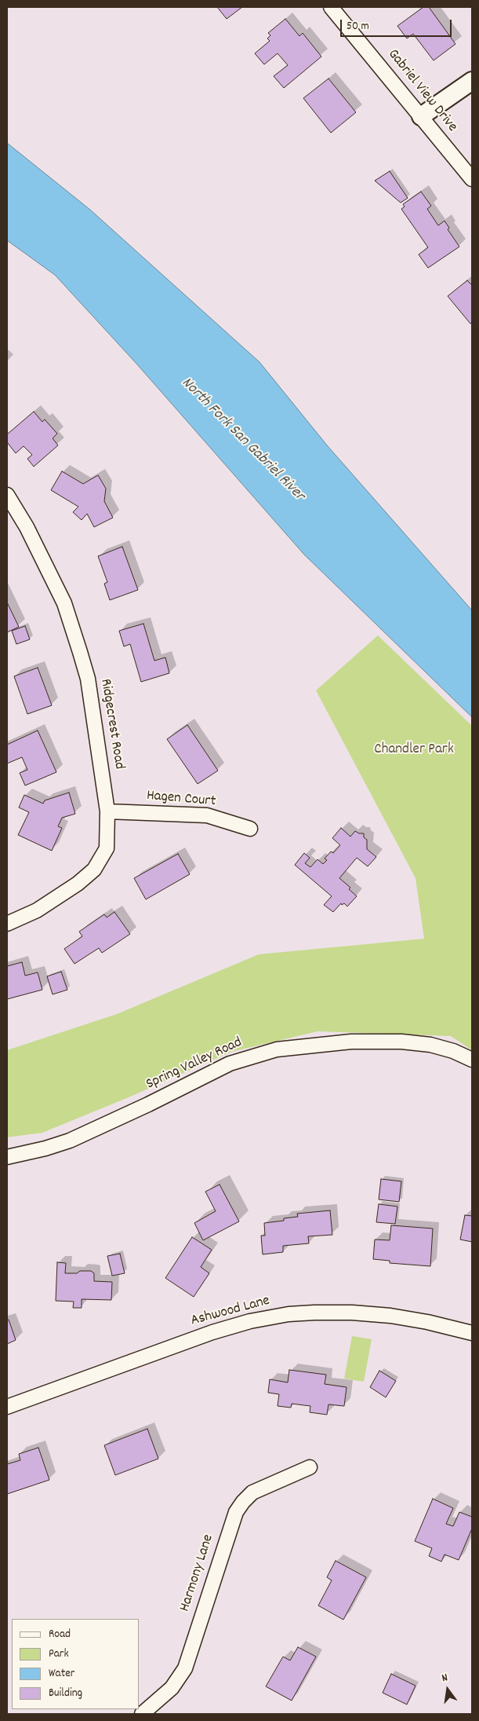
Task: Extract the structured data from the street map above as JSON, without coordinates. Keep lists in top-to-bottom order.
{
  "streets": {
    "street": [
      "Gabriel View Drive",
      "Ridgecrest Road",
      "Hagen Court",
      "Spring Valley Road",
      "Ashwood Lane",
      "Harmony Lane"
    ]
  },
  "crossings": [
    ["Ridgecrest Road", "Hagen Court"]
  ],
  "water": ["North Fork San Gabriel River"],
  "parks": ["Chandler Park"],
  "legend": [
    "Road",
    "Park",
    "Water",
    "Building"
  ],
  "scale_bar": "50 m",
  "north": "top"
}
